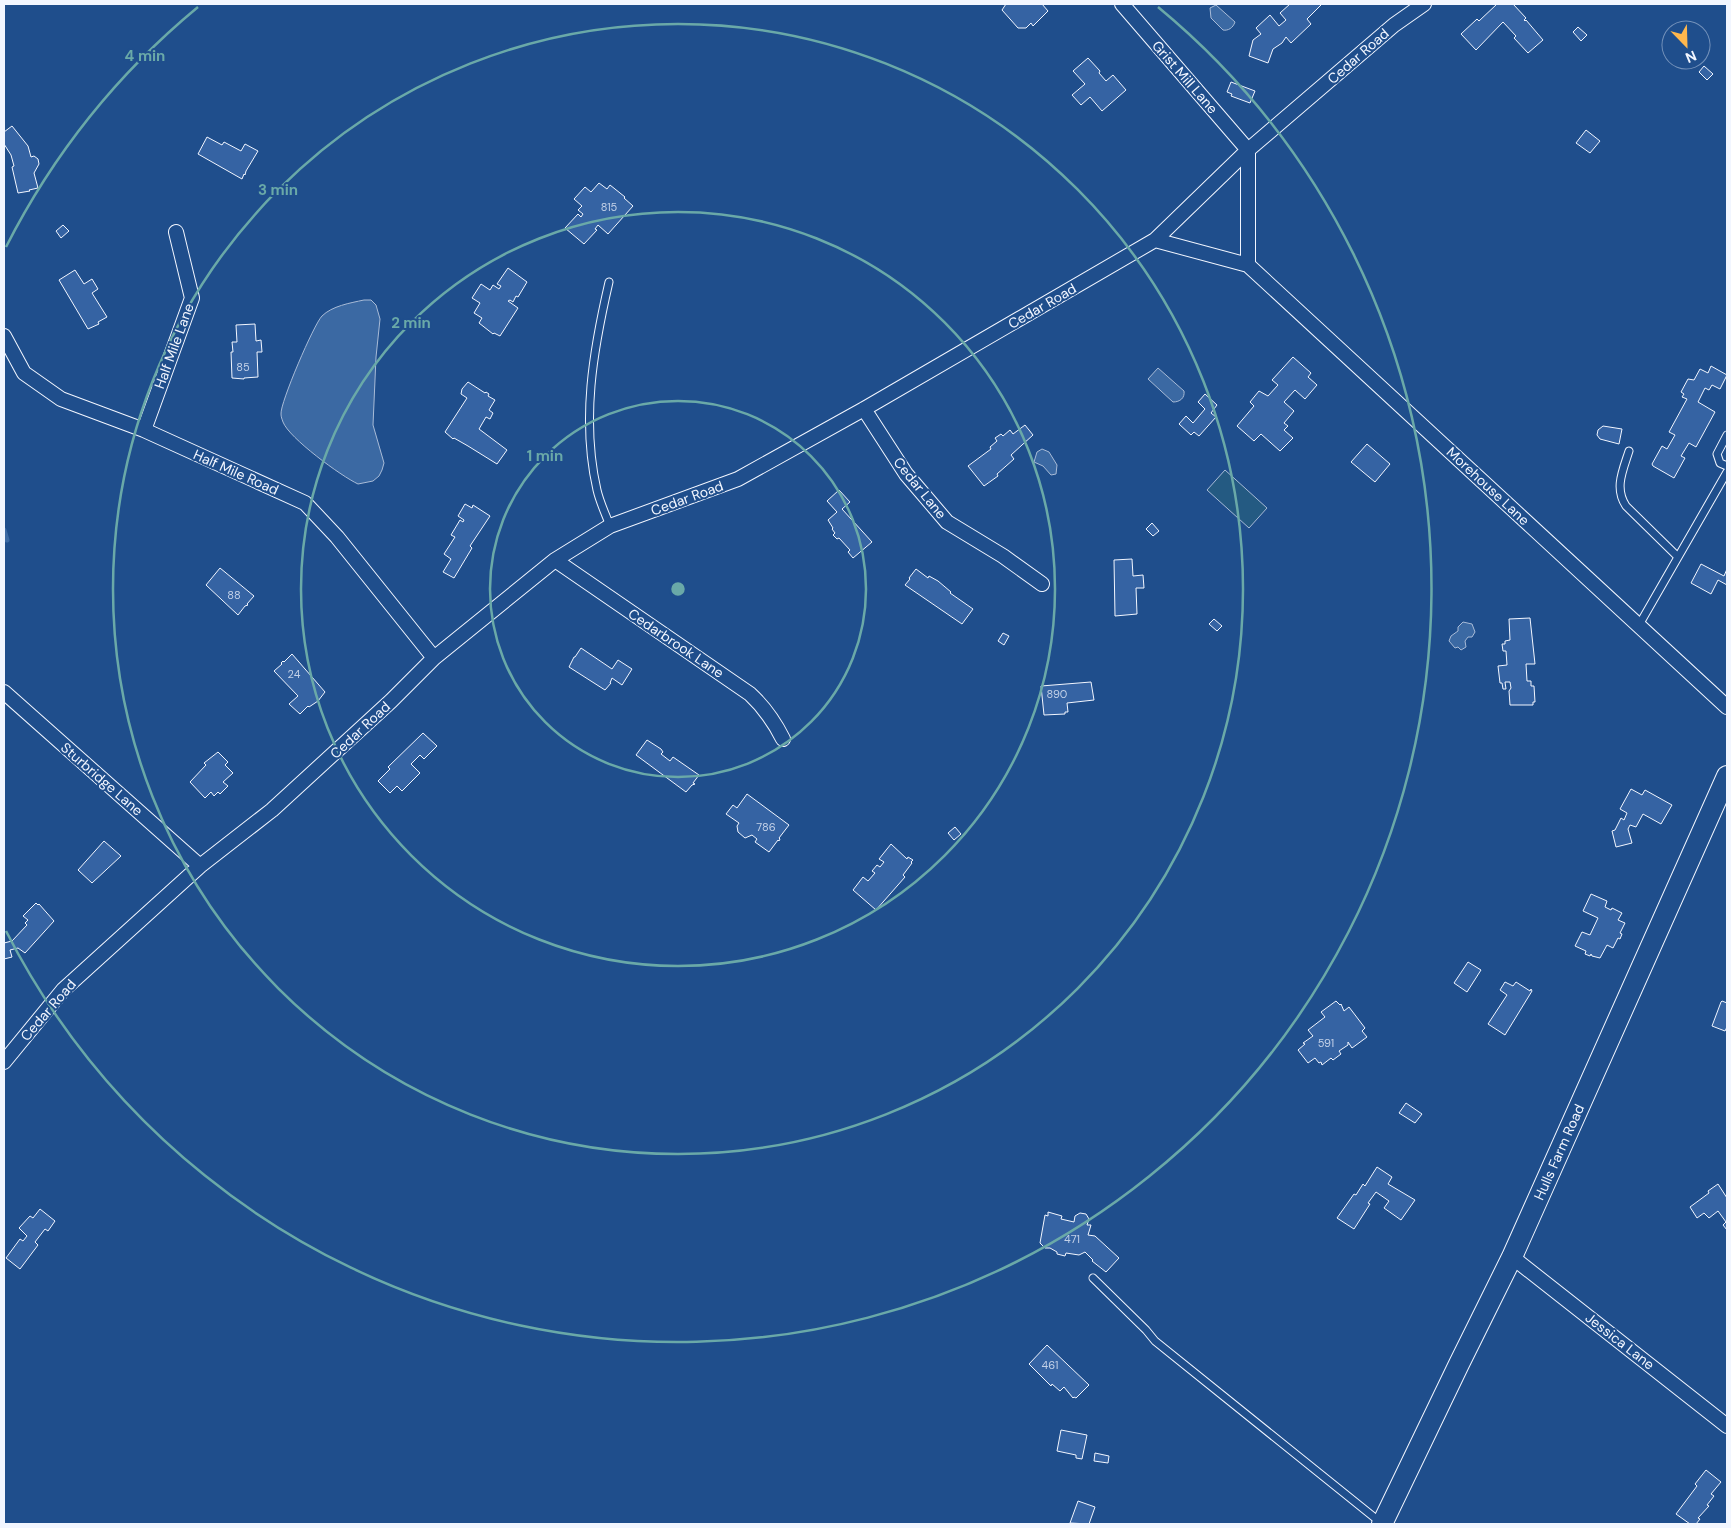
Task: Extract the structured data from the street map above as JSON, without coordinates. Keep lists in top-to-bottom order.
{
  "streets": {
    "main road": ["Hulls Farm Road"],
    "street": [
      "Cedar Road",
      "Grist Mill Lane",
      "Half Mile Lane",
      "Half Mile Road",
      "Morehouse Lane",
      "Cedar Lane",
      "Cedarbrook Lane",
      "Sturbridge Lane",
      "Jessica Lane"
    ]
  },
  "crossings": [
    ["Cedar Road", "Grist Mill Lane"],
    ["Cedar Road", "Half Mile Road"],
    ["Cedar Road", "Morehouse Lane"],
    ["Cedar Road", "Cedar Lane"],
    ["Cedar Road", "Cedarbrook Lane"],
    ["Cedar Road", "Sturbridge Lane"],
    ["Half Mile Lane", "Half Mile Road"],
    ["Hulls Farm Road", "Jessica Lane"]
  ],
  "house_numbers": [
    "815",
    "85",
    "88",
    "24",
    "890",
    "786",
    "591",
    "471",
    "461"
  ],
  "north": "bottom right",
  "rings": [
    "4 min",
    "3 min",
    "2 min",
    "1 min"
  ]
}
